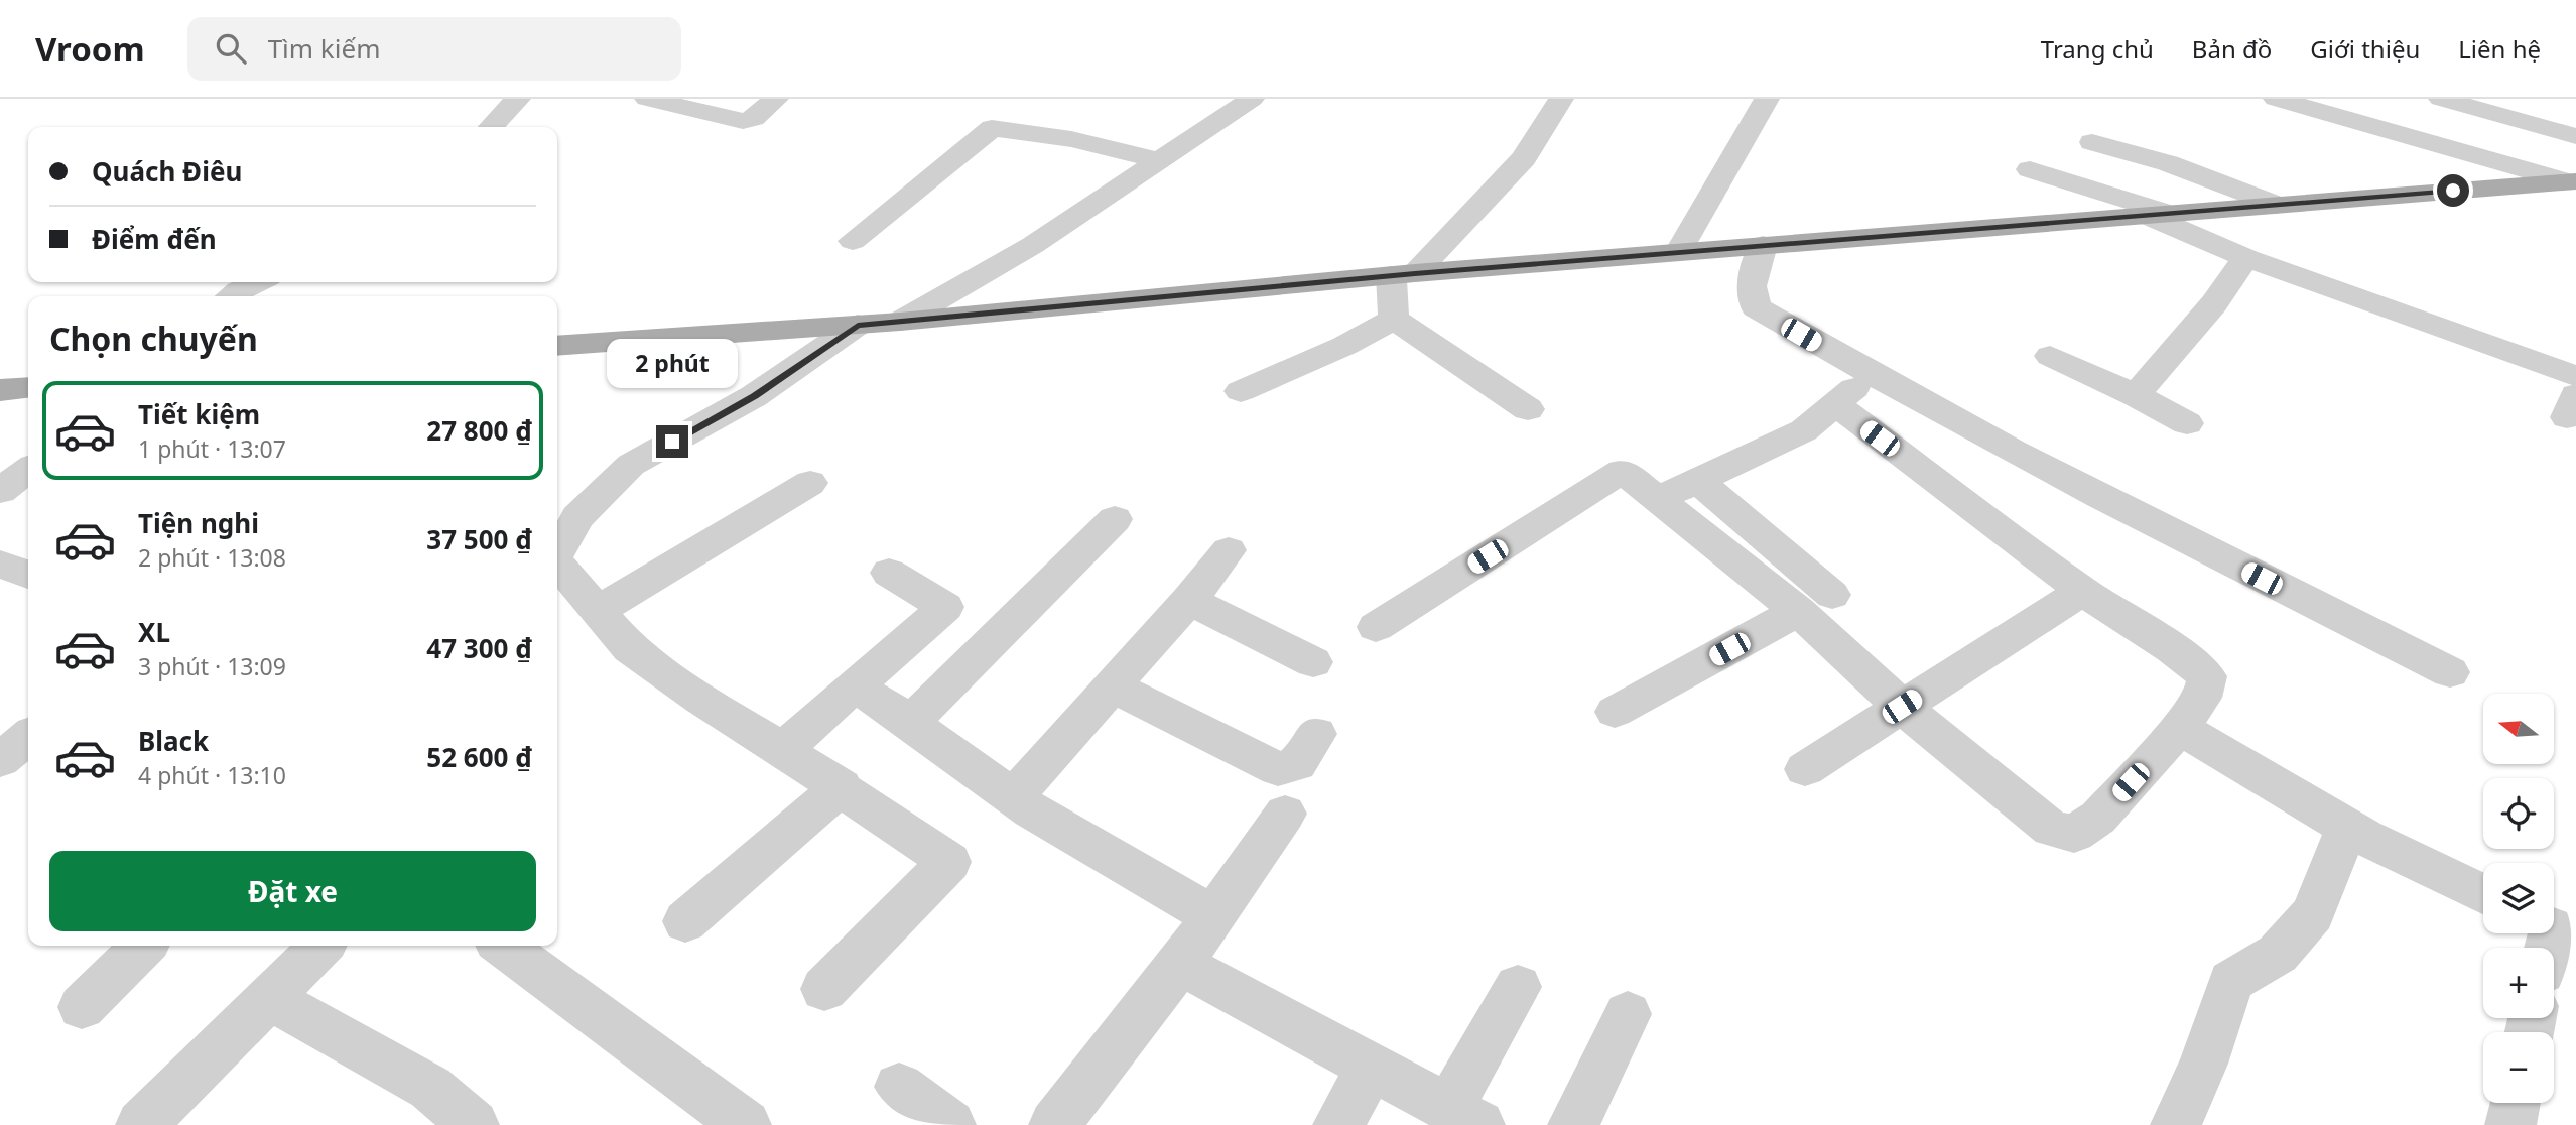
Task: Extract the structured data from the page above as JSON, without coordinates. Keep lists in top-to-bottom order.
{
  "north": "left",
  "page": {
    "header": "Vroom",
    "search": "Tìm kiếm",
    "nav": [
      "Trang chủ",
      "Bản đồ",
      "Giới thiệu",
      "Liên hệ"
    ],
    "banner": ["Quách Điêu", "Điểm đến"],
    "heading": "Chọn chuyến",
    "bubble": "2 phút",
    "list": [
      {
        "name": "Tiết kiệm",
        "note": "1 phút · 13:07",
        "value": "27 800 ₫"
      },
      {
        "name": "Tiện nghi",
        "note": "2 phút · 13:08",
        "value": "37 500 ₫"
      },
      {
        "name": "XL",
        "note": "3 phút · 13:09",
        "value": "47 300 ₫"
      },
      {
        "name": "Black",
        "note": "4 phút · 13:10",
        "value": "52 600 ₫"
      }
    ],
    "map_buttons": ["+", "−"],
    "buttons": "Đặt xe"
  }
}
